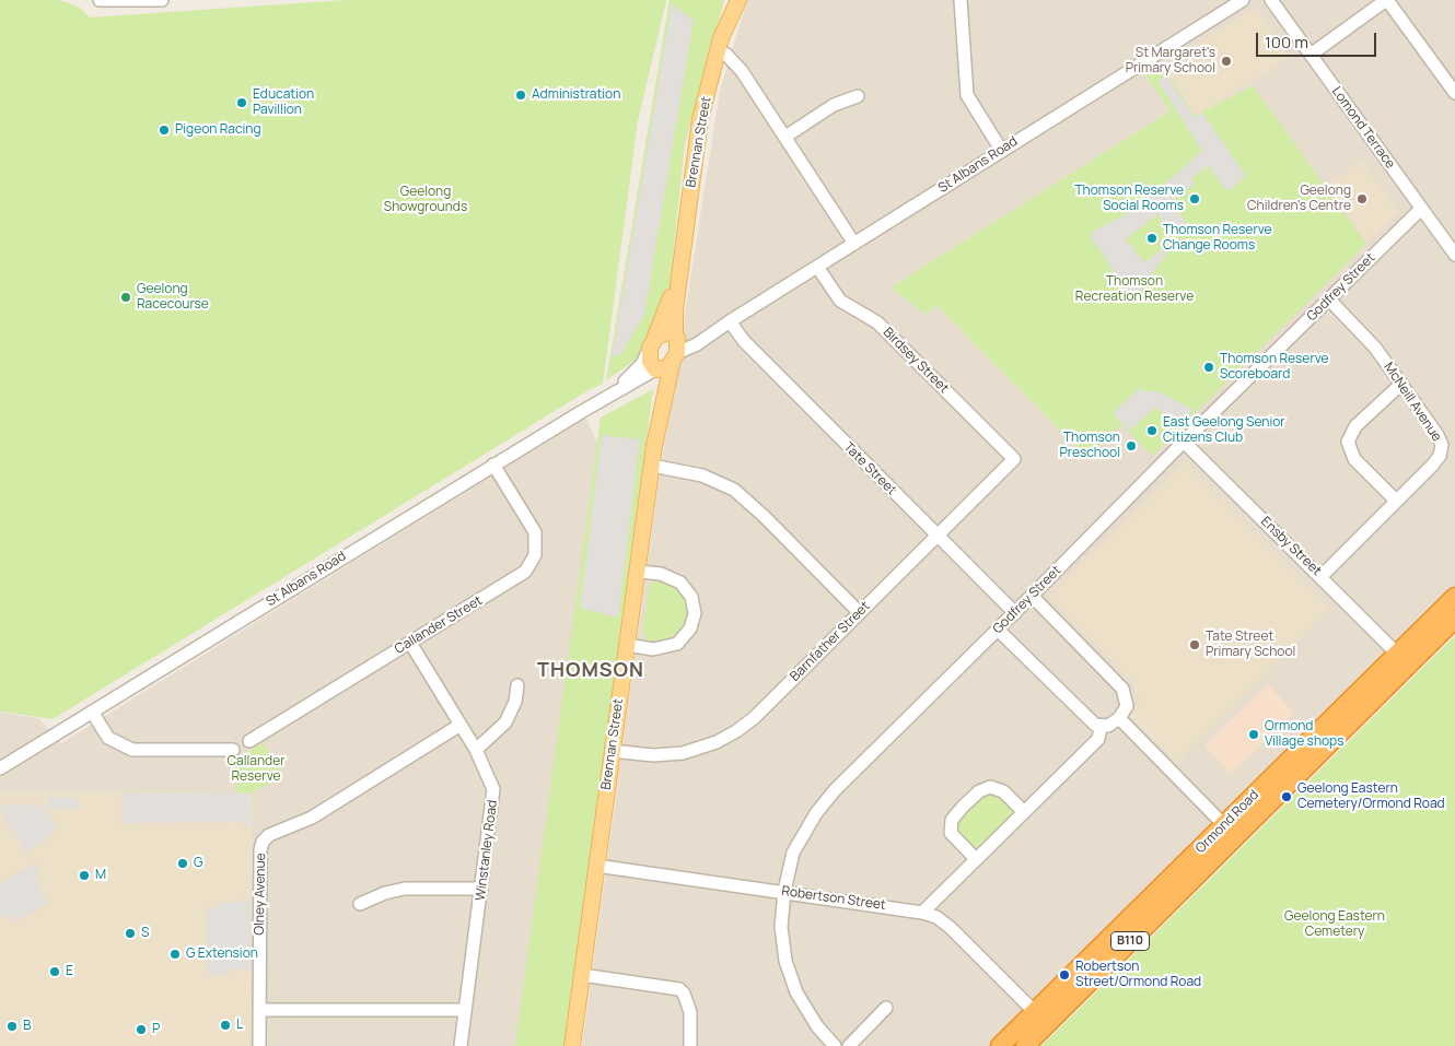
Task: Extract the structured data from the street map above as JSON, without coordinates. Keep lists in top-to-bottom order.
{
  "streets": {
    "highway": ["Ormond Road", "B110"],
    "main road": ["Brennan Street"],
    "street": [
      "Lomond Terrace",
      "St Albans Road",
      "Godfrey Street",
      "Birdsey Street",
      "McNeill Avenue",
      "Tate Street",
      "Ensby Street",
      "Callander Street",
      "Barnfather Street",
      "Winstanley Road",
      "Olney Avenue",
      "Robertson Street"
    ]
  },
  "crossings": [
    ["Lomond Terrace", "Godfrey Street"],
    ["Brennan Street", "St Albans Road"],
    ["Brennan Street", "Barnfather Street"],
    ["Brennan Street", "Robertson Street"],
    ["St Albans Road", "Birdsey Street"],
    ["St Albans Road", "Tate Street"],
    ["St Albans Road", "Callander Street"],
    ["Godfrey Street", "McNeill Avenue"],
    ["Godfrey Street", "Tate Street"],
    ["Godfrey Street", "Ensby Street"],
    ["Godfrey Street", "Robertson Street"],
    ["Birdsey Street", "Barnfather Street"],
    ["McNeill Avenue", "Ensby Street"],
    ["Tate Street", "Barnfather Street"],
    ["Ensby Street", "Ormond Road"],
    ["Callander Street", "Winstanley Road"],
    ["Ormond Road", "Robertson Street"],
    ["Winstanley Road", "Olney Avenue"]
  ],
  "districts": ["THOMSON"],
  "parks": [
    "Geelong Showgrounds",
    "Thomson Recreation Reserve",
    "Callander Reserve",
    "Geelong Eastern Cemetery"
  ],
  "places": [
    "St Margaret's Primary School",
    "Administration",
    "Education Pavillion",
    "Pigeon Racing",
    "Thomson Reserve Social Rooms",
    "Geelong Children's Centre",
    "Thomson Reserve Change Rooms",
    "Geelong Racecourse",
    "Thomson Reserve Scoreboard",
    "East Geelong Senior Citizens Club",
    "Thomson Preschool",
    "Tate Street Primary School",
    "Ormond Village shops",
    "Geelong Eastern Cemetery/Ormond Road",
    "G",
    "M",
    "S",
    "G Extension",
    "E",
    "Robertson Street/Ormond Road",
    "L",
    "B",
    "P"
  ],
  "scale_bar": "100 m"
}
